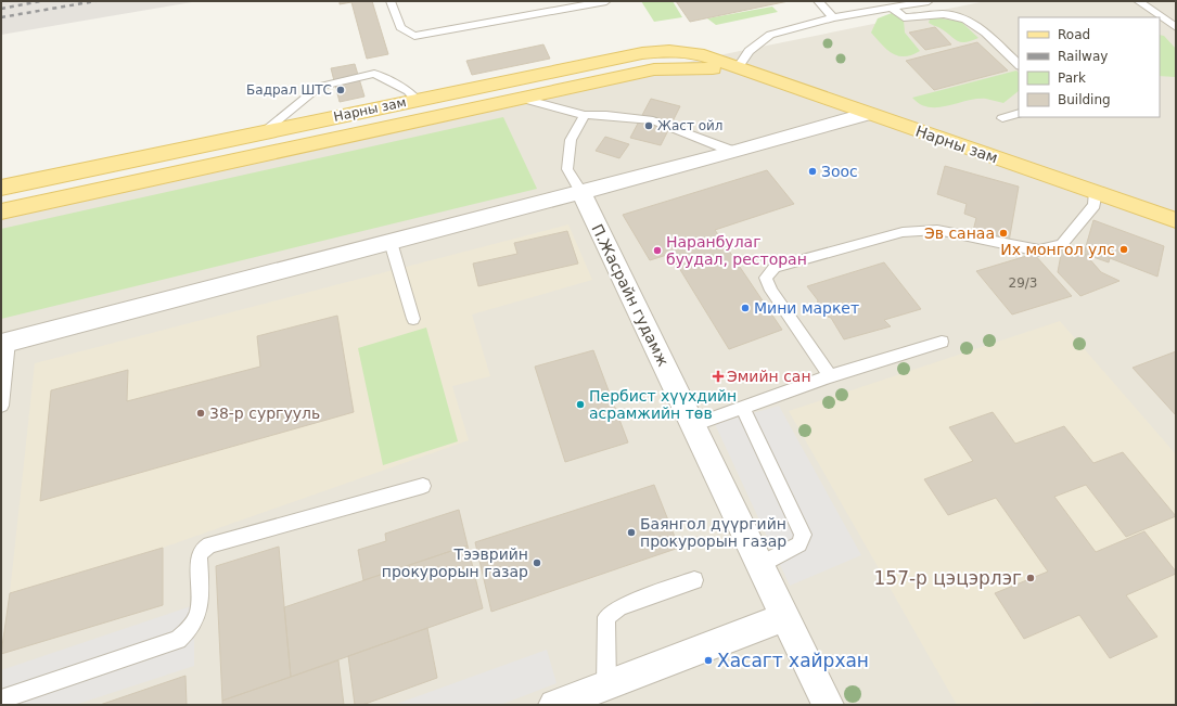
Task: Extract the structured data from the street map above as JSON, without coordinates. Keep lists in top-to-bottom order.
{
  "streets": {
    "main road": ["Нарны зам"],
    "street": ["П.Жасрайн гудамж"]
  },
  "places": {
    "other": [
      "Бадрал ШТС",
      "Жаст ойл",
      "Зоос",
      "Эв санаа",
      "Их монгол улс",
      "Наранбулаг буудал, ресторан",
      "Мини маркет",
      "Пербист хүүхдийн асрамжийн төв",
      "38-р сургууль",
      "Баянгол дүүргийн прокурорын газар",
      "Тээврийн прокурорын газар",
      "157-р цэцэрлэг",
      "Хасагт хайрхан"
    ],
    "health": ["Эмийн сан"]
  },
  "house_numbers": ["29/3"],
  "legend": [
    "Road",
    "Railway",
    "Park",
    "Building"
  ]
}
